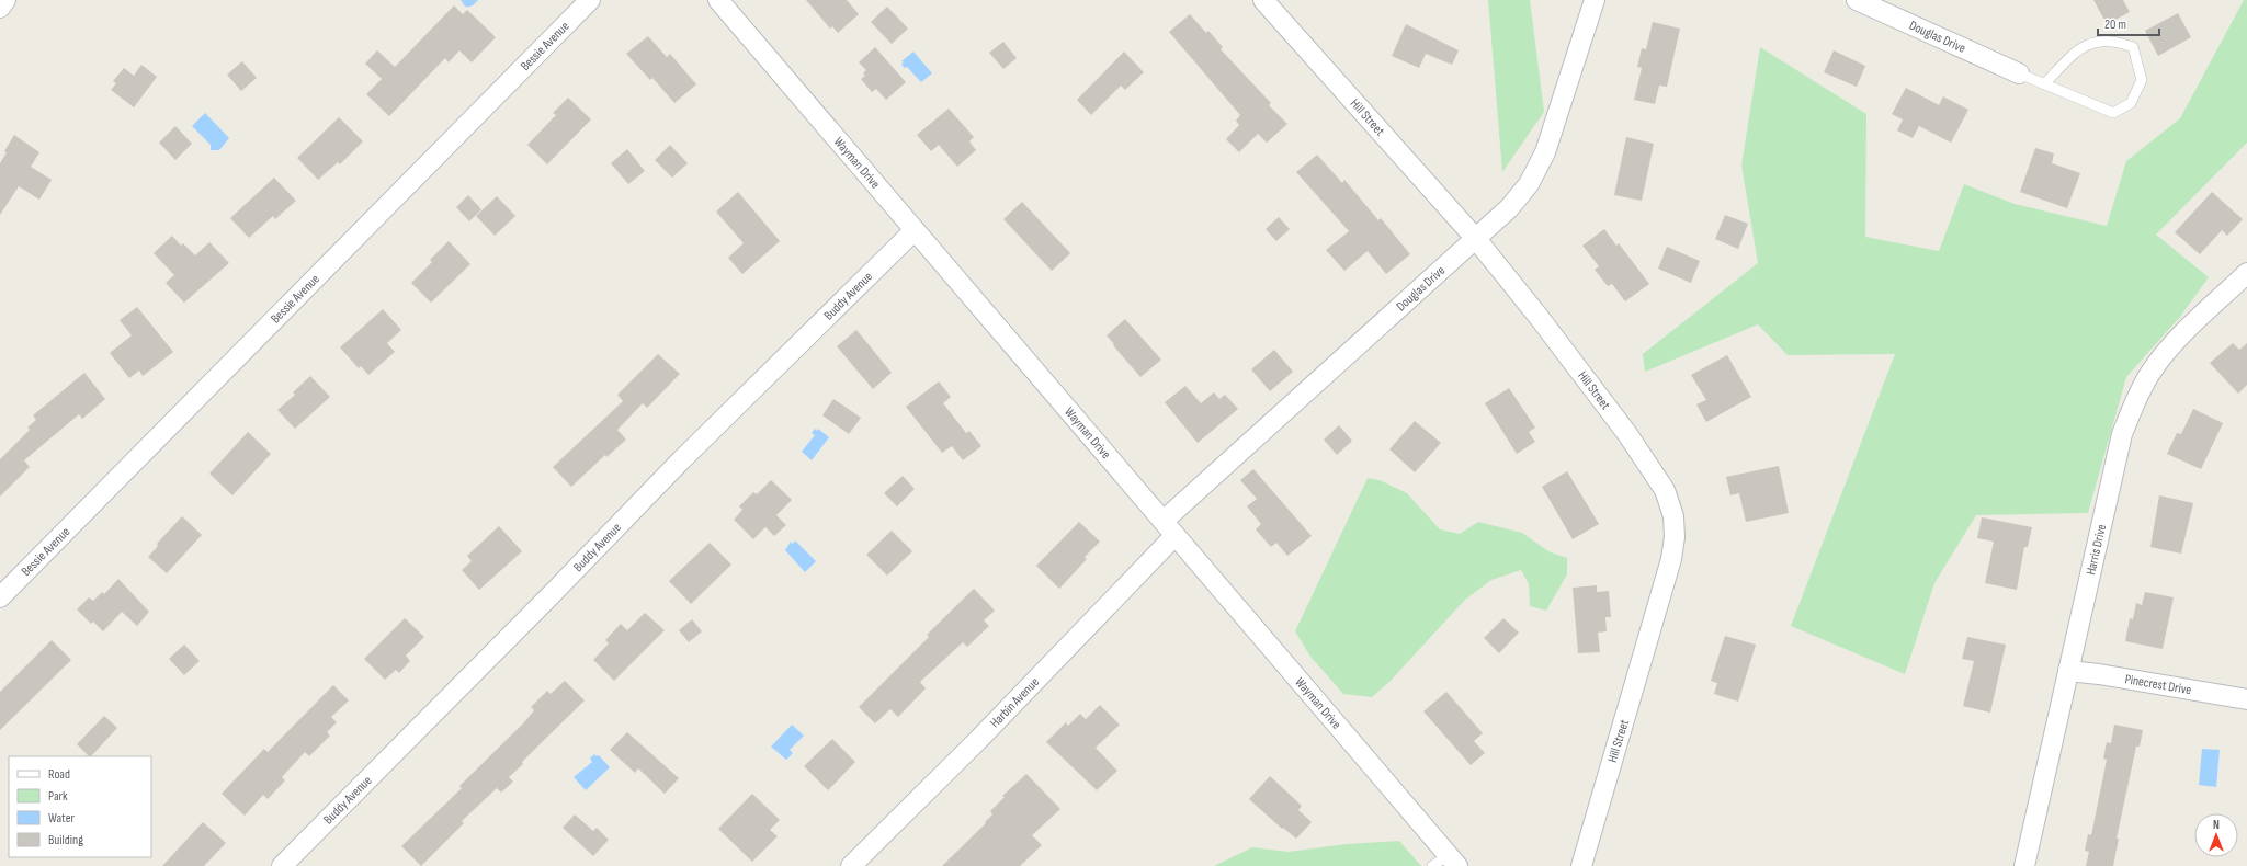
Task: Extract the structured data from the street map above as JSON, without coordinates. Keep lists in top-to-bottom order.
{
  "streets": {
    "street": [
      "Douglas Drive",
      "Bessie Avenue",
      "Hill Street",
      "Wayman Drive",
      "Buddy Avenue",
      "Harris Drive",
      "Pinecrest Drive",
      "Harbin Avenue"
    ]
  },
  "crossings": [
    ["Douglas Drive", "Hill Street"],
    ["Douglas Drive", "Wayman Drive"],
    ["Douglas Drive", "Harbin Avenue"],
    ["Wayman Drive", "Buddy Avenue"],
    ["Wayman Drive", "Harbin Avenue"],
    ["Harris Drive", "Pinecrest Drive"]
  ],
  "legend": [
    "Road",
    "Park",
    "Water",
    "Building"
  ],
  "scale_bar": "20 m",
  "north": "top"
}
